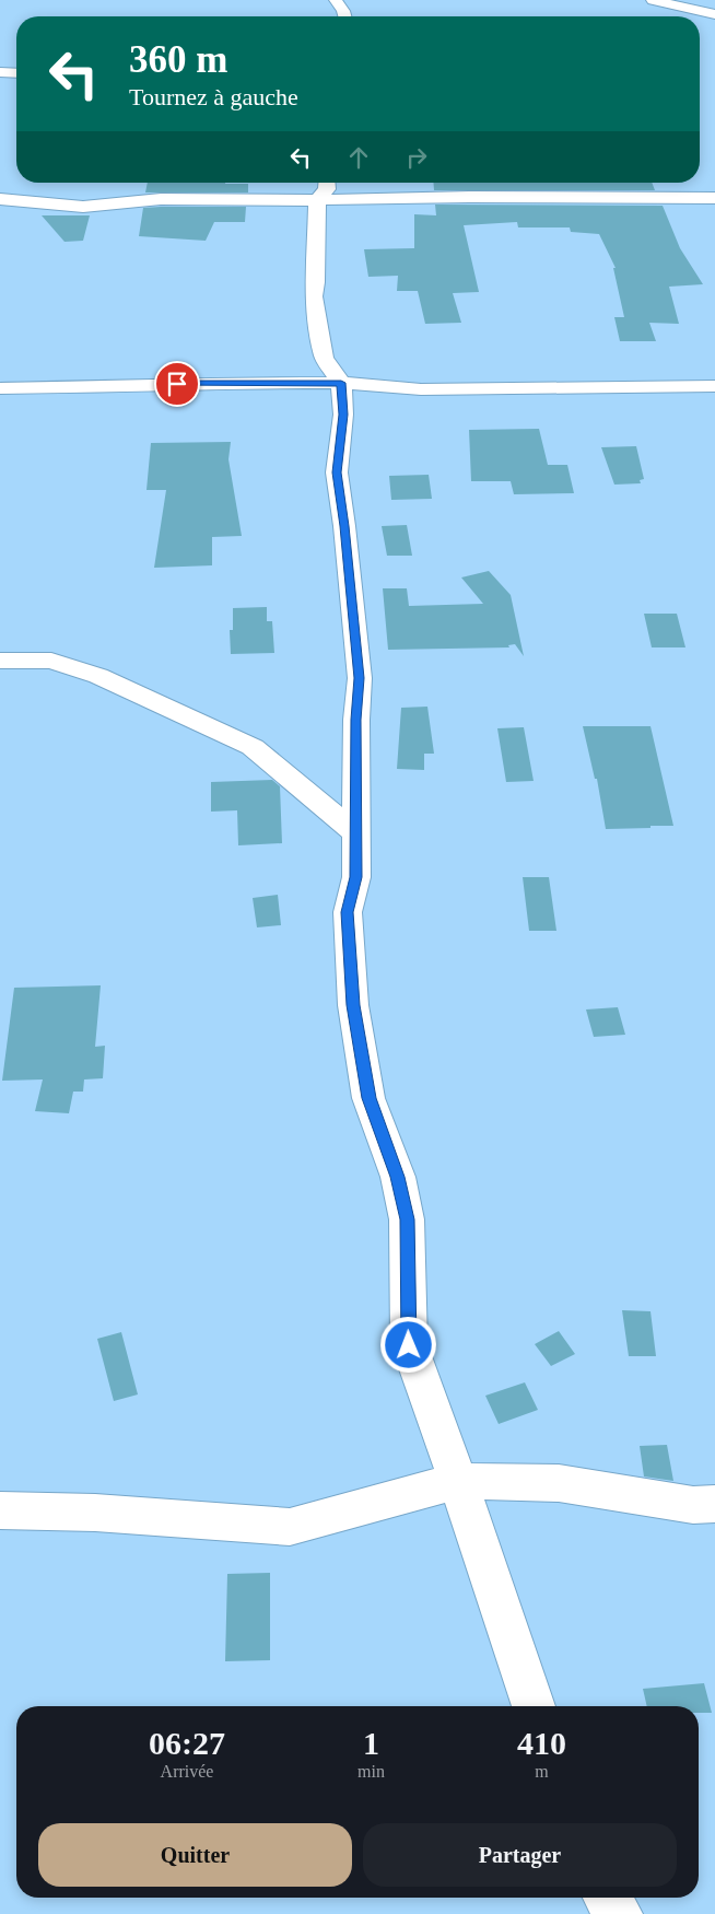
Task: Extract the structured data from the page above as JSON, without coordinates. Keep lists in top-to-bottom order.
{
  "page": {
    "turn": ["360 m", "Tournez à gauche"],
    "eta": [
      "06:27",
      "Arrivée",
      "1",
      "min",
      "410",
      "m"
    ],
    "buttons": ["Quitter", "Partager"]
  }
}
